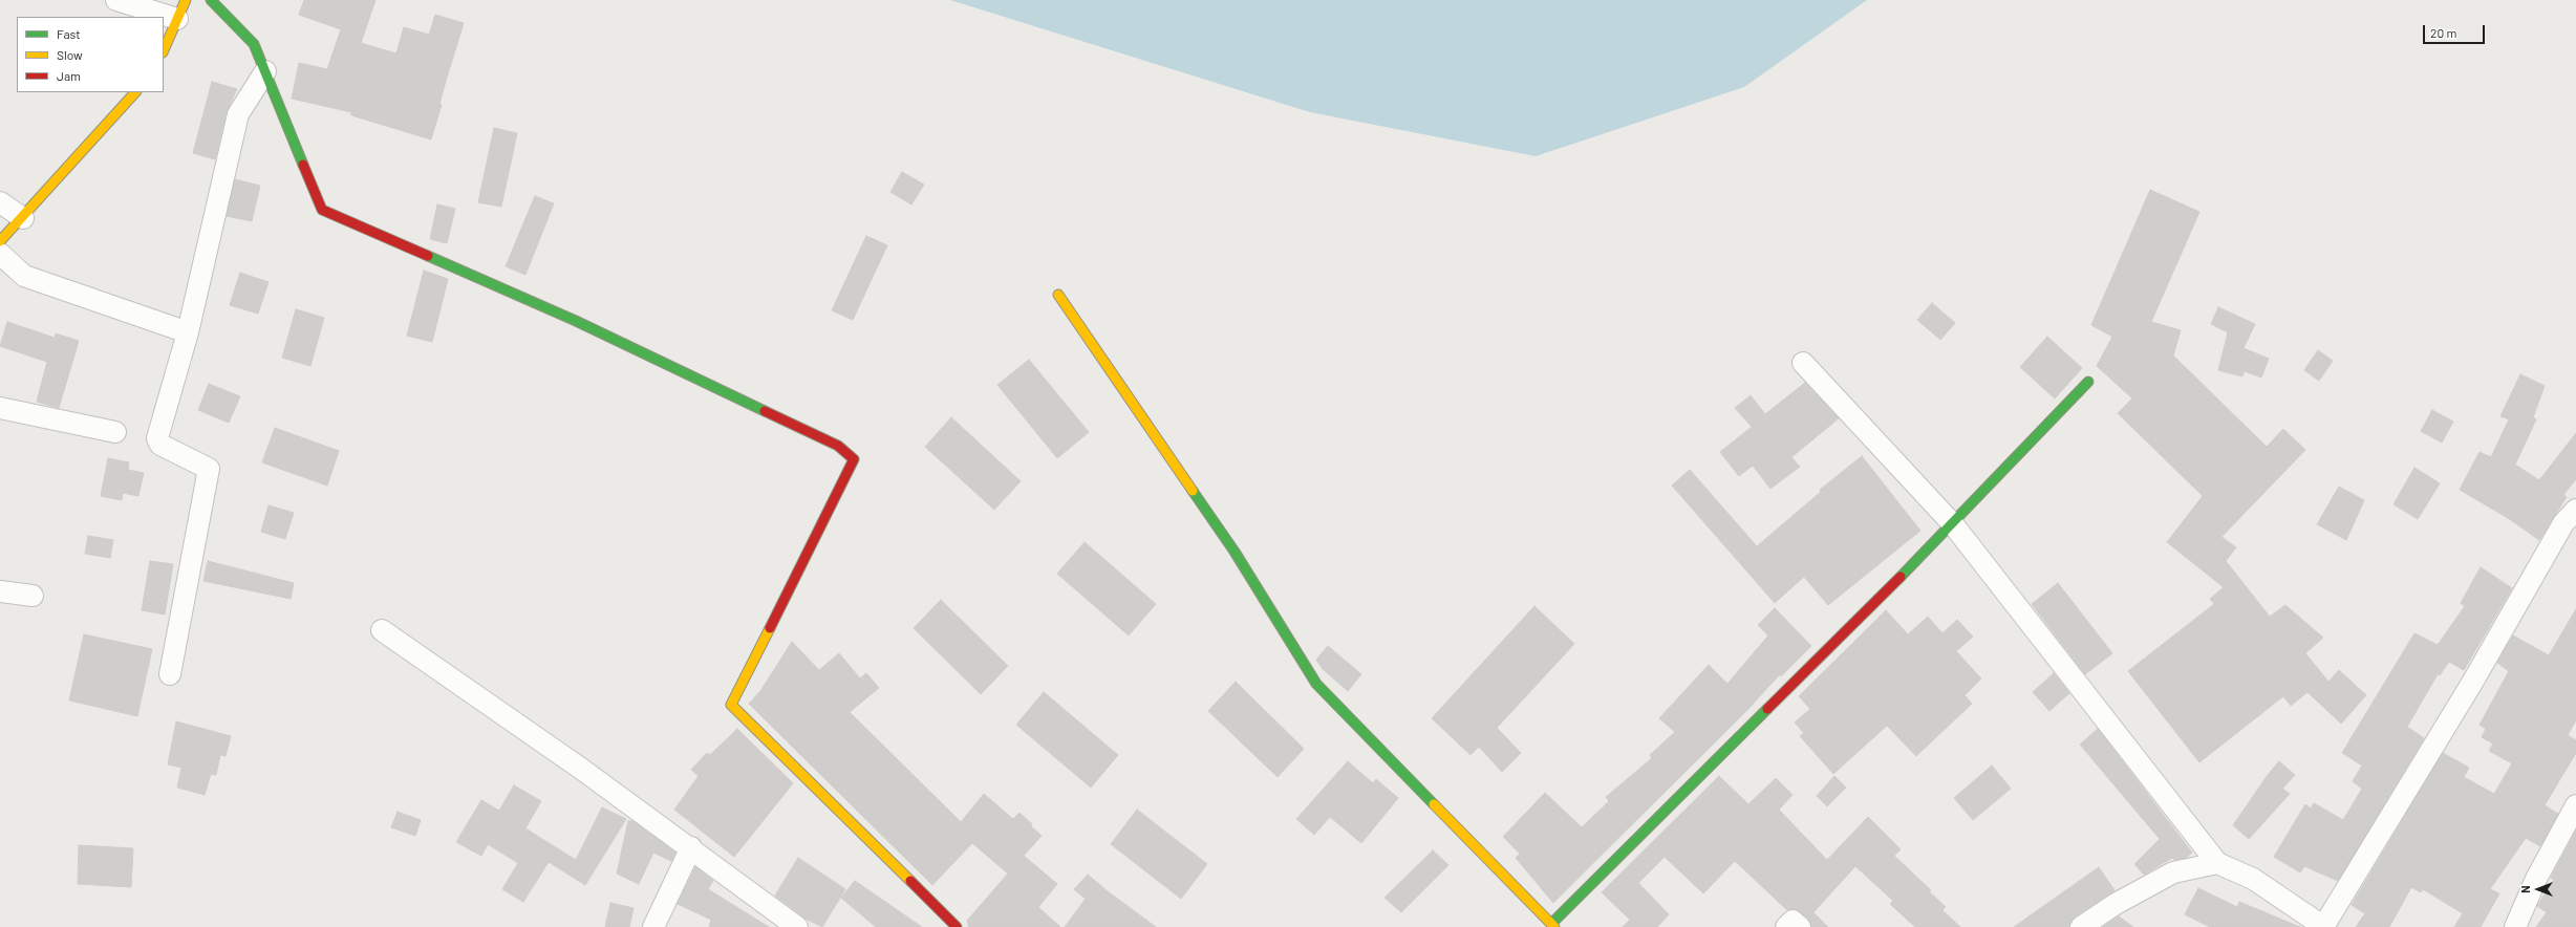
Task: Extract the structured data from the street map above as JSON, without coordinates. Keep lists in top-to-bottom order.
{
  "legend": ["Fast", "Slow", "Jam"],
  "scale_bar": "20 m",
  "north": "left"
}
